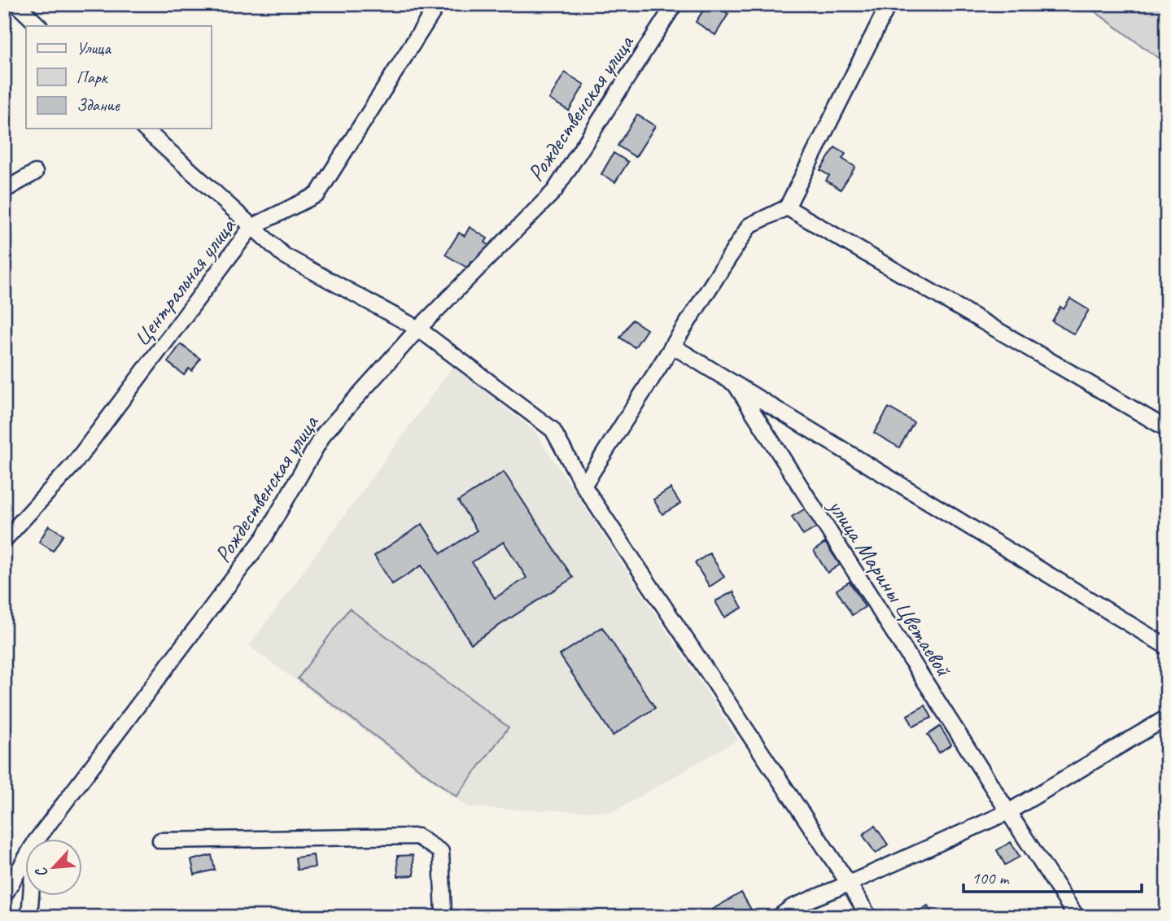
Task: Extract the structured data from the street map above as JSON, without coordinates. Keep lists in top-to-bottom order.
{
  "streets": {
    "street": ["Рождественская улица", "Центральная улица", "улица Марины Цветаевой"]
  },
  "legend": ["Улица", "Парк", "Здание"],
  "scale_bar": "100 m",
  "north": "bottom left"
}
